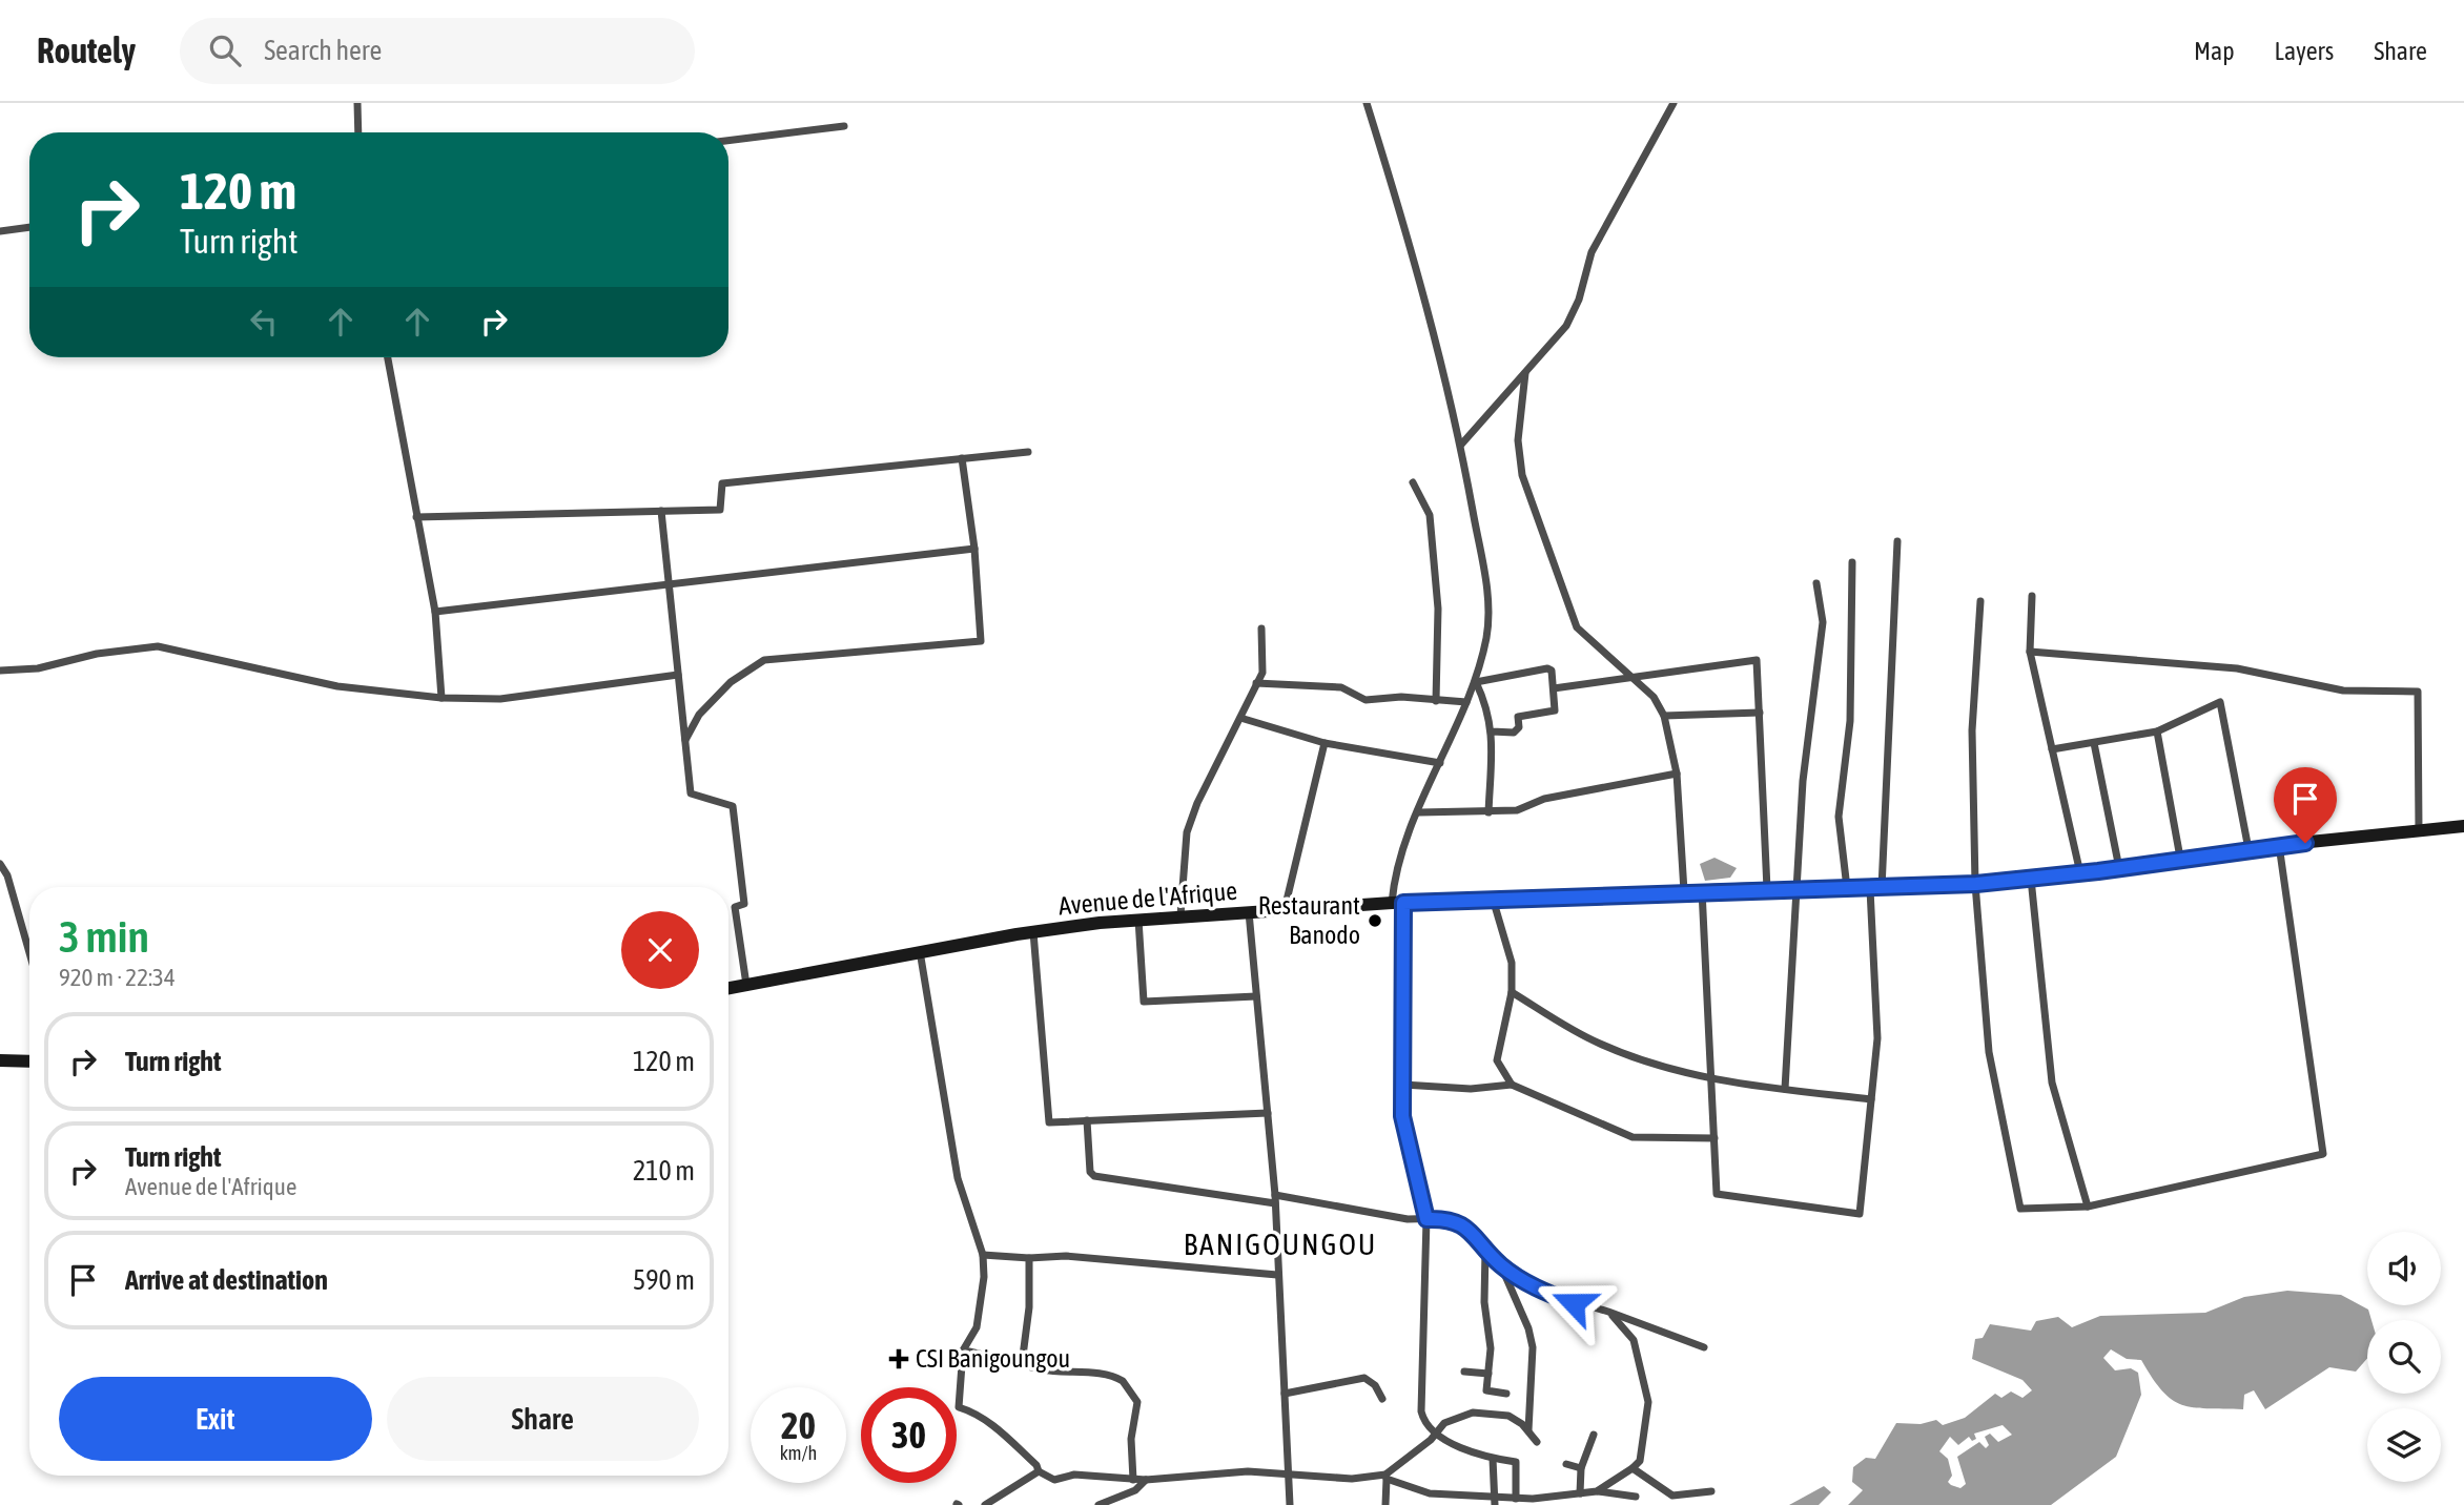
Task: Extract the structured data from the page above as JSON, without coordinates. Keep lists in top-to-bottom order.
{
  "streets": {
    "main road": ["Avenue de l'Afrique"]
  },
  "districts": ["BANIGOUNGOU"],
  "places": {
    "other": ["Restaurant Banodo"],
    "health": ["CSI Banigoungou"]
  },
  "page": {
    "header": "Routely",
    "search": "Search here",
    "nav": ["Map", "Layers", "Share"],
    "turn": ["120 m", "Turn right"],
    "heading": ["3 min", "920 m · 22:34"],
    "list": [
      {
        "name": "Turn right",
        "value": "120 m"
      },
      {
        "name": "Turn right",
        "note": "Avenue de l'Afrique",
        "value": "210 m"
      },
      {
        "name": "Arrive at destination",
        "value": "590 m"
      }
    ],
    "buttons": ["Exit", "Share"],
    "speed": "20 km/h",
    "limit": "30"
  }
}
